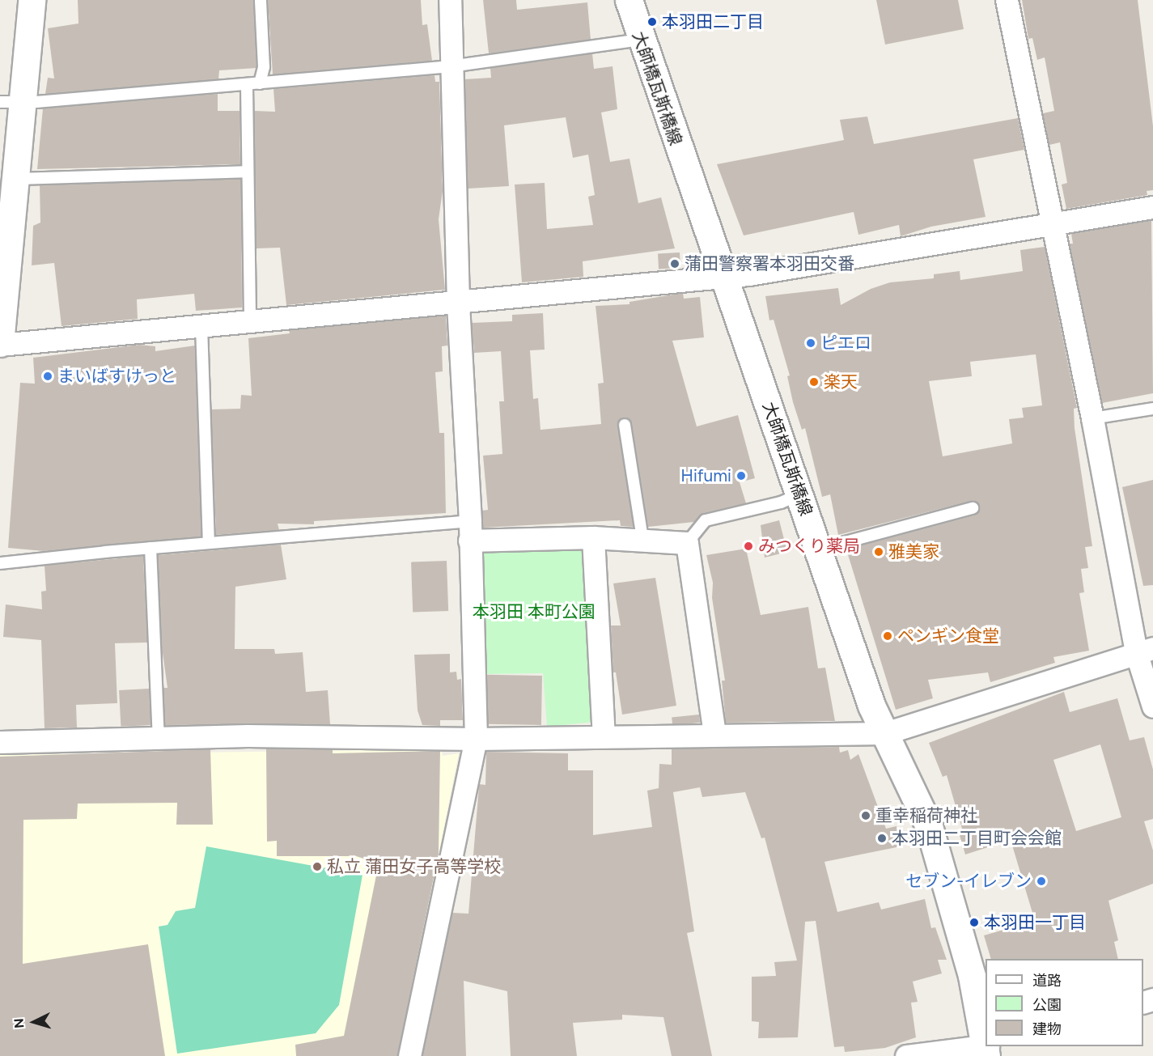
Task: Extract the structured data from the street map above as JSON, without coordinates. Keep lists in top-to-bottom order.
{
  "streets": {
    "street": ["大師橋瓦斯橋線"]
  },
  "parks": ["本羽田 本町公園"],
  "places": [
    "本羽田二丁目",
    "蒲田警察署本羽田交番",
    "ピエロ",
    "まいばすけっと",
    "楽天",
    "Hifumi",
    "みつくり薬局",
    "雅美家",
    "ペンギン食堂",
    "重幸稲荷神社",
    "本羽田二丁目町会会館",
    "私立 蒲田女子高等学校",
    "セブン-イレブン",
    "本羽田一丁目"
  ],
  "legend": ["道路", "公園", "建物"],
  "north": "left"
}
